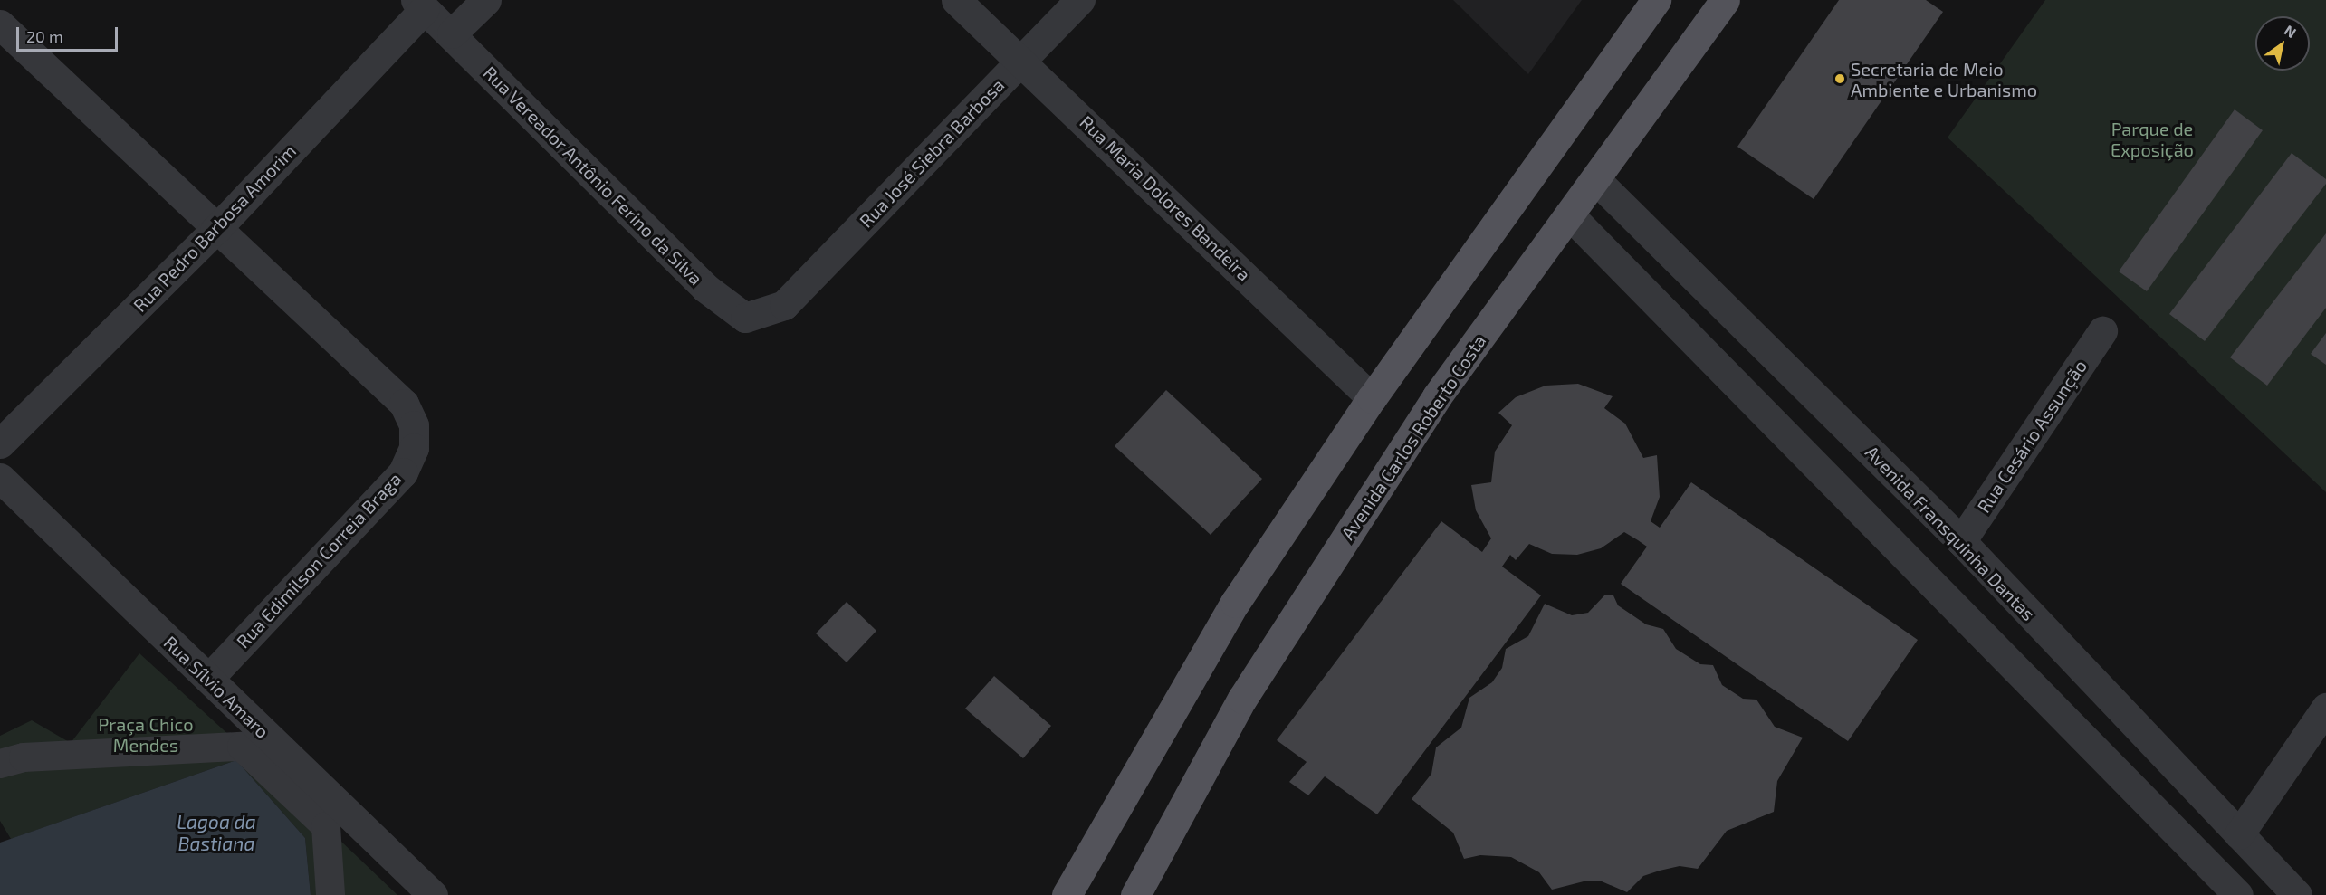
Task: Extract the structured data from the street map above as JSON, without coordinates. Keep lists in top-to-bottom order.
{
  "streets": {
    "main road": ["Avenida Carlos Roberto Costa"],
    "street": [
      "Rua José Siebra Barbosa",
      "Rua Vereador Antônio Ferino da Silva",
      "Rua Maria Dolores Bandeira",
      "Rua Pedro Barbosa Amorim",
      "Rua Cesário Assunção",
      "Avenida Fransquinha Dantas",
      "Rua Edimilson Correia Braga",
      "Rua Sílvio Amaro"
    ]
  },
  "crossings": [
    ["Rua José Siebra Barbosa", "Rua Vereador Antônio Ferino da Silva"],
    ["Rua José Siebra Barbosa", "Rua Maria Dolores Bandeira"],
    ["Rua Vereador Antônio Ferino da Silva", "Rua Pedro Barbosa Amorim"],
    ["Rua Pedro Barbosa Amorim", "Rua Edimilson Correia Braga"],
    ["Rua Cesário Assunção", "Avenida Fransquinha Dantas"],
    ["Avenida Carlos Roberto Costa", "Avenida Fransquinha Dantas"],
    ["Rua Edimilson Correia Braga", "Rua Sílvio Amaro"]
  ],
  "water": ["Lagoa da Bastiana"],
  "parks": ["Parque de Exposição", "Praça Chico Mendes"],
  "places": ["Secretaria de Meio Ambiente e Urbanismo"],
  "scale_bar": "20 m",
  "north": "top right"
}
